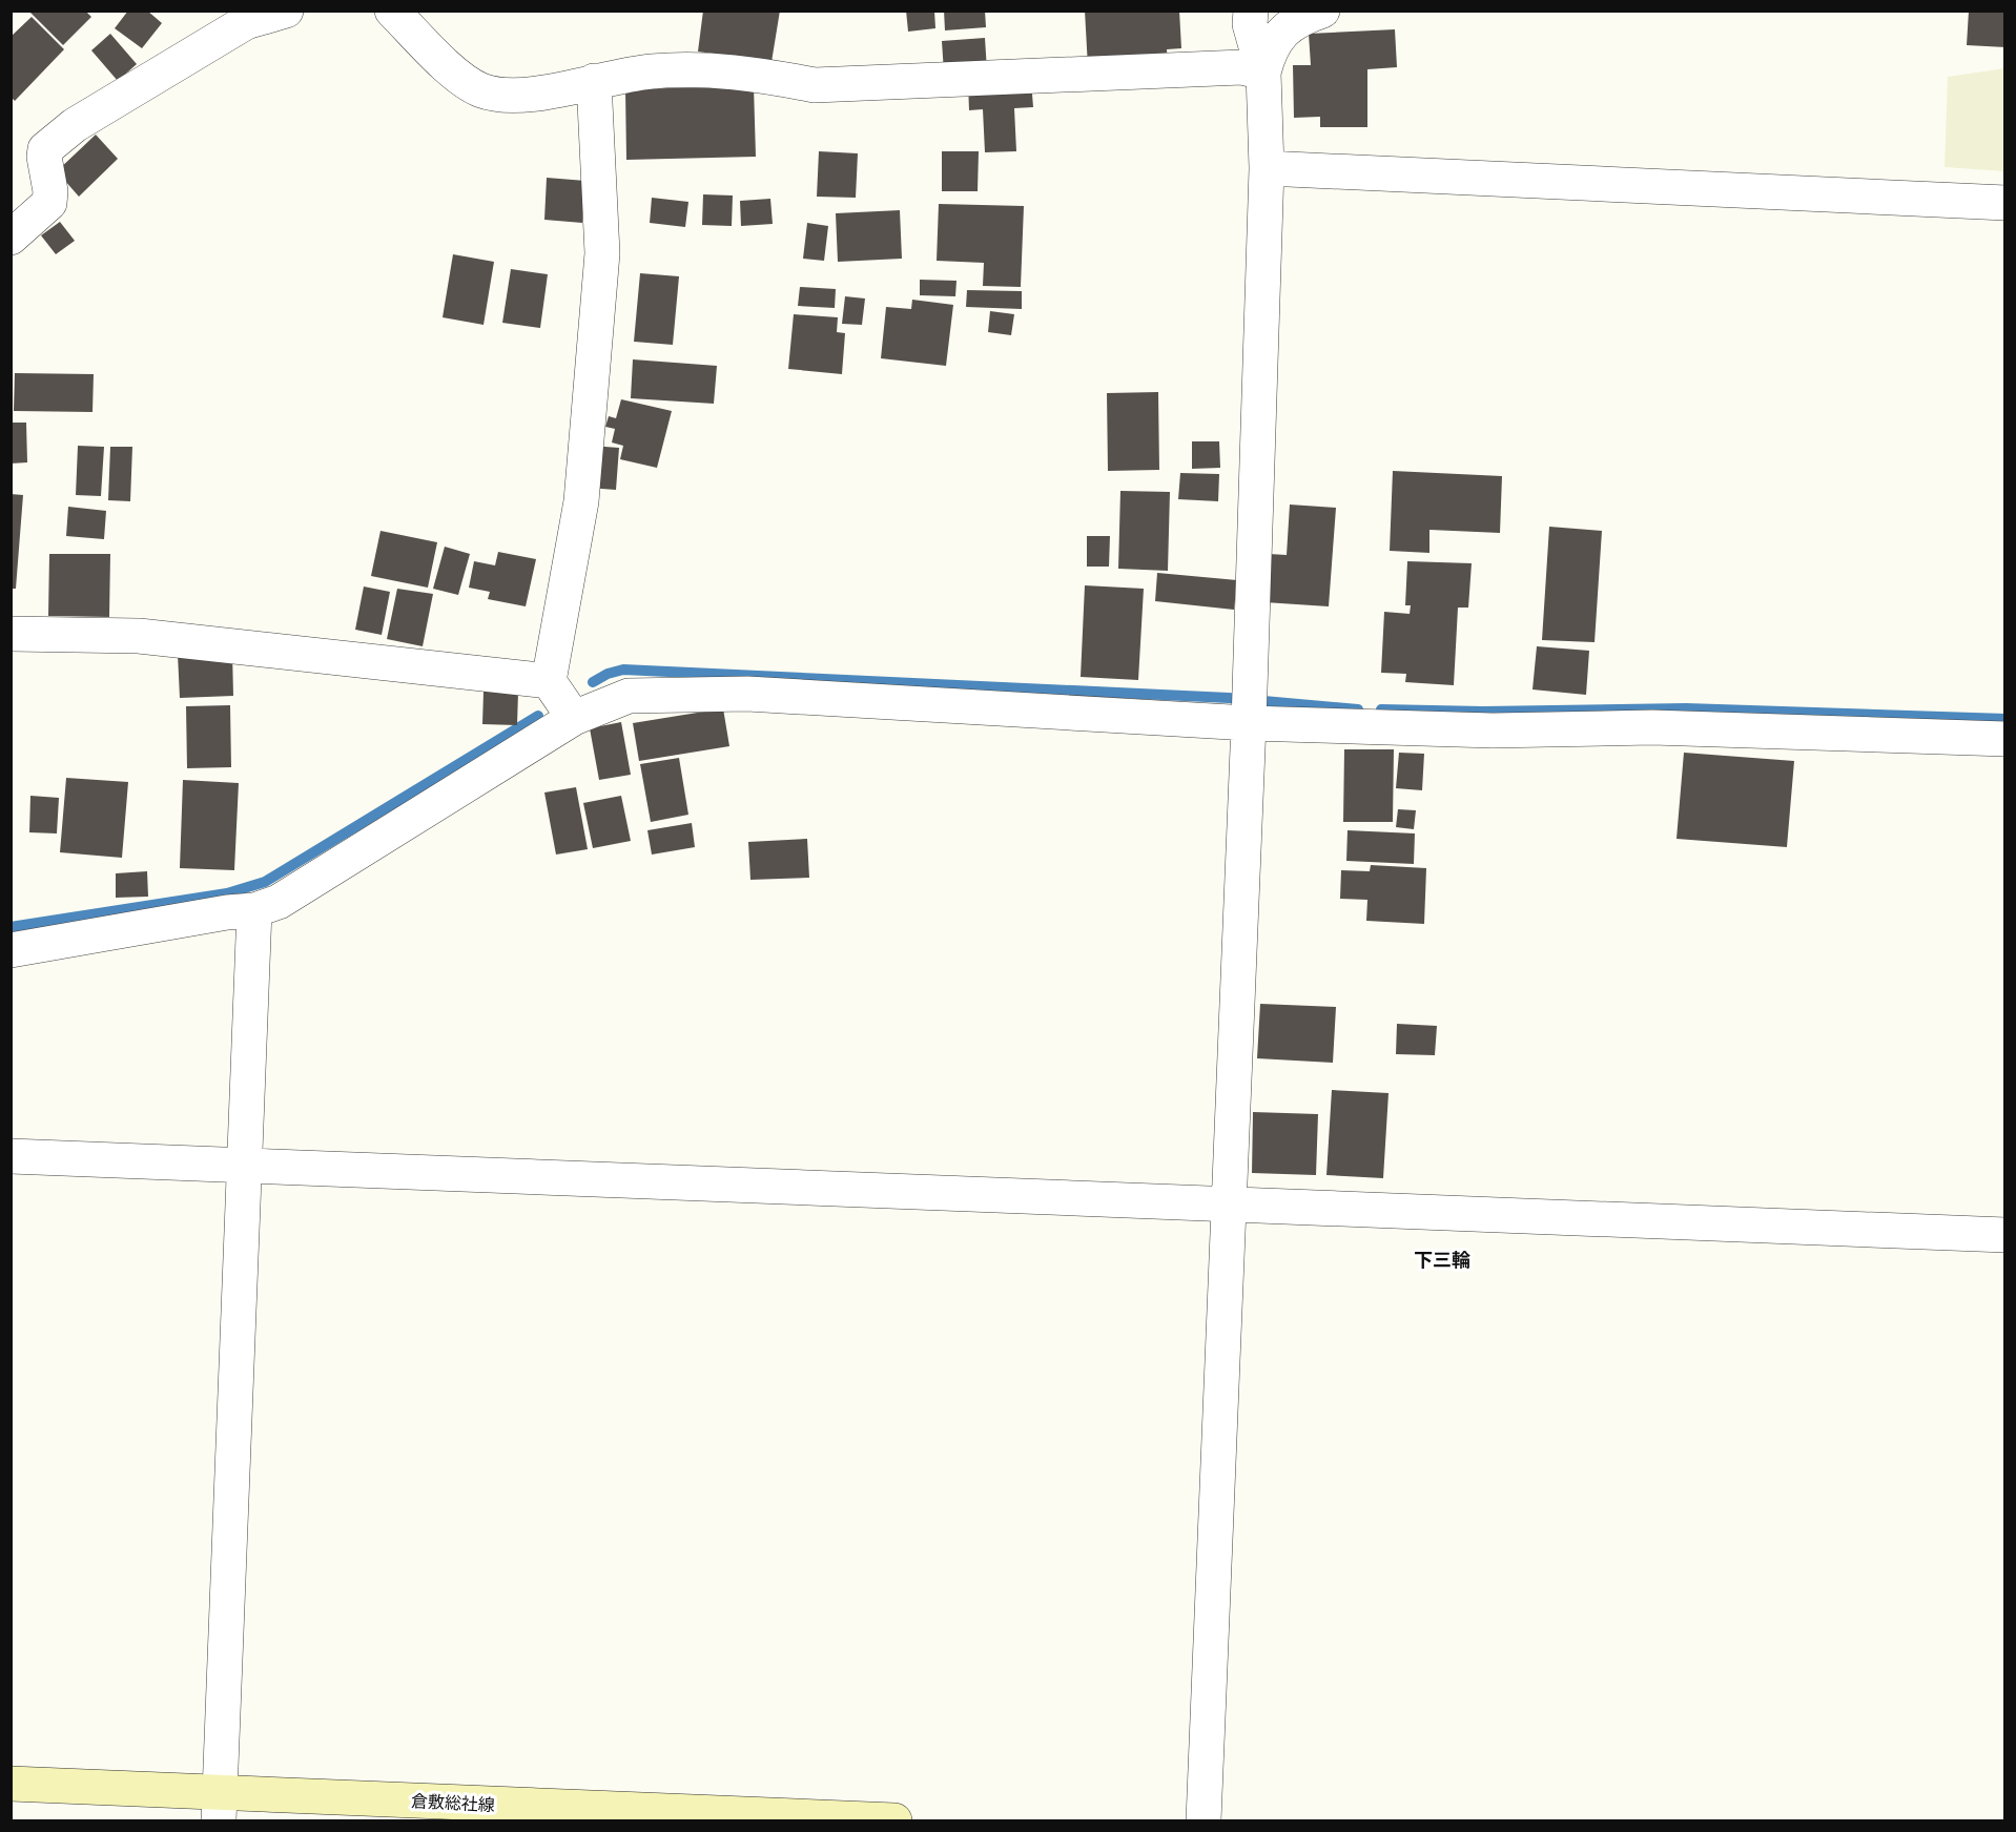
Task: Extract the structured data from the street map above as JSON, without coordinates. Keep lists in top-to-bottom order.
{
  "streets": {
    "main road": ["倉敷総社線"]
  },
  "districts": ["下三輪"]
}
